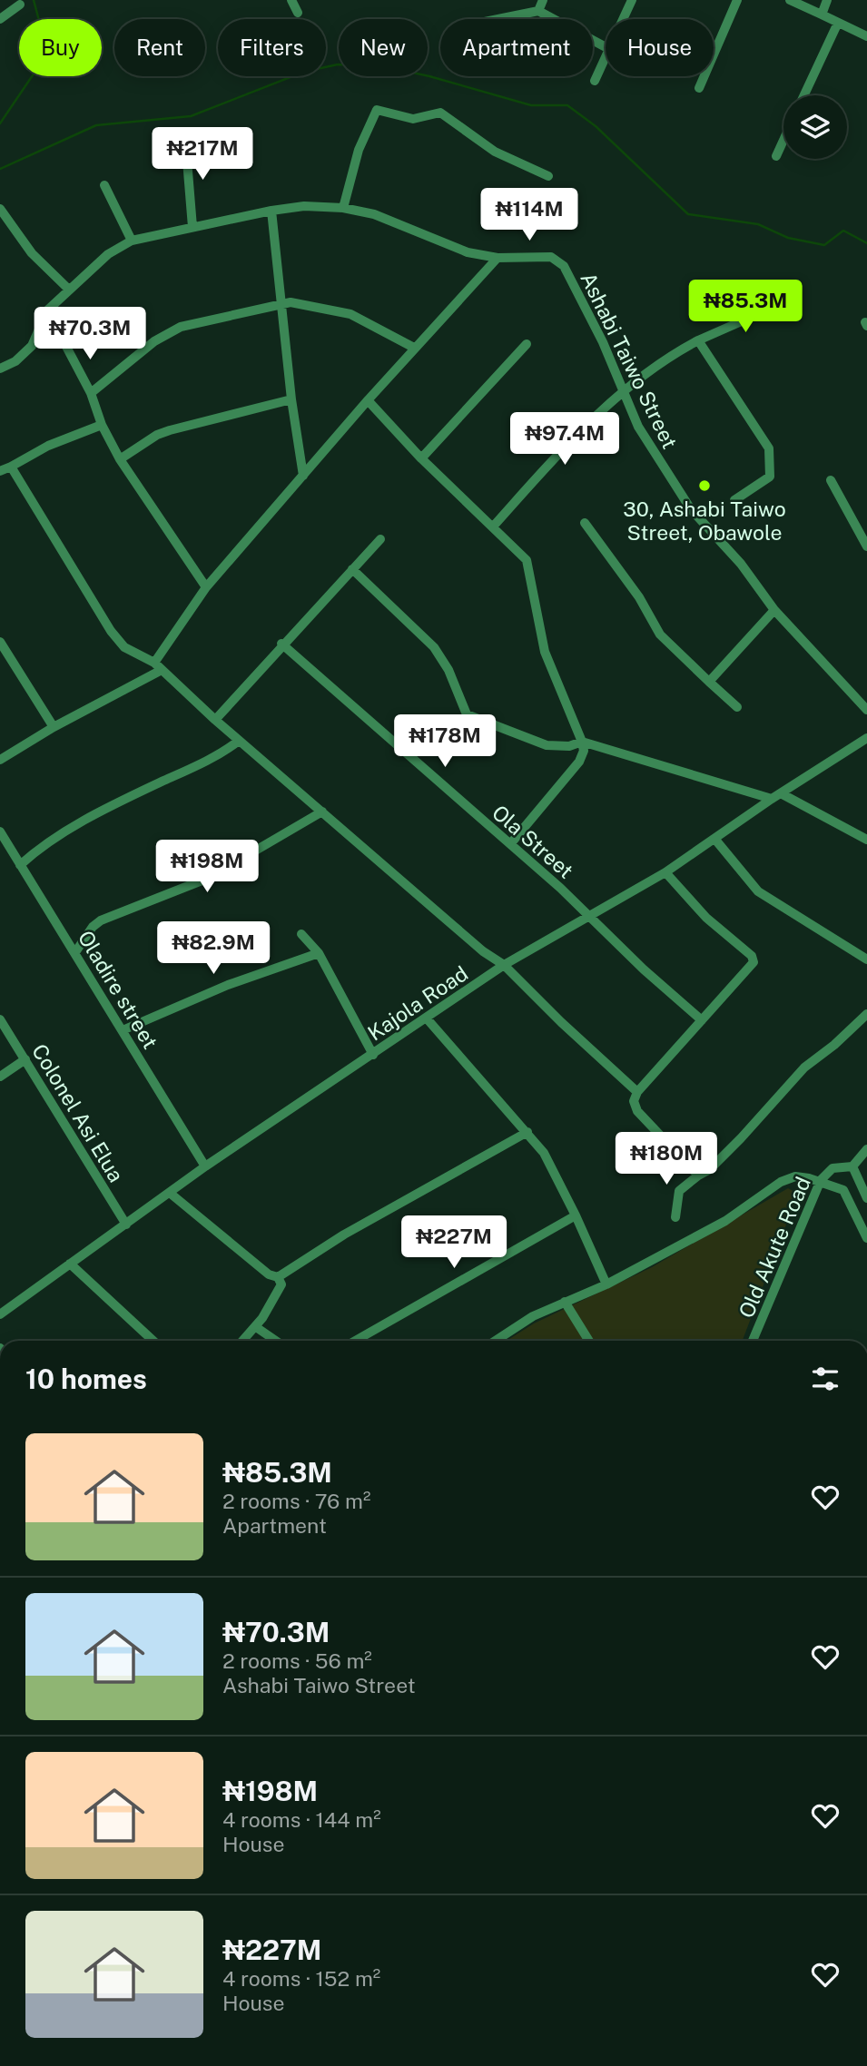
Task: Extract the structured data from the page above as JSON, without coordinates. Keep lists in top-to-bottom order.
{
  "streets": {
    "street": [
      "Ashabi Taiwo Street",
      "Ola Street",
      "Oladire street",
      "Kajola Road",
      "Colonel Asi Elua",
      "Old Akute Road"
    ]
  },
  "crossings": [
    ["Ola Street", "Kajola Road"],
    ["Oladire street", "Kajola Road"],
    ["Kajola Road", "Colonel Asi Elua"]
  ],
  "places": ["30, Ashabi Taiwo Street, Obawole"],
  "page": {
    "chip": [
      "Buy",
      "Rent",
      "Filters",
      "New",
      "Apartment",
      "House"
    ],
    "price": [
      "₦217M",
      "₦114M",
      "₦85.3M",
      "₦70.3M",
      "₦97.4M",
      "₦178M",
      "₦198M",
      "₦82.9M",
      "₦180M",
      "₦227M"
    ],
    "heading": "10 homes",
    "list": [
      {
        "name": "₦85.3M",
        "note": "2 rooms · 76 m² · Apartment"
      },
      {
        "name": "₦70.3M",
        "note": "2 rooms · 56 m² · Ashabi Taiwo Street"
      },
      {
        "name": "₦198M",
        "note": "4 rooms · 144 m² · House"
      },
      {
        "name": "₦227M",
        "note": "4 rooms · 152 m² · House"
      }
    ]
  }
}
